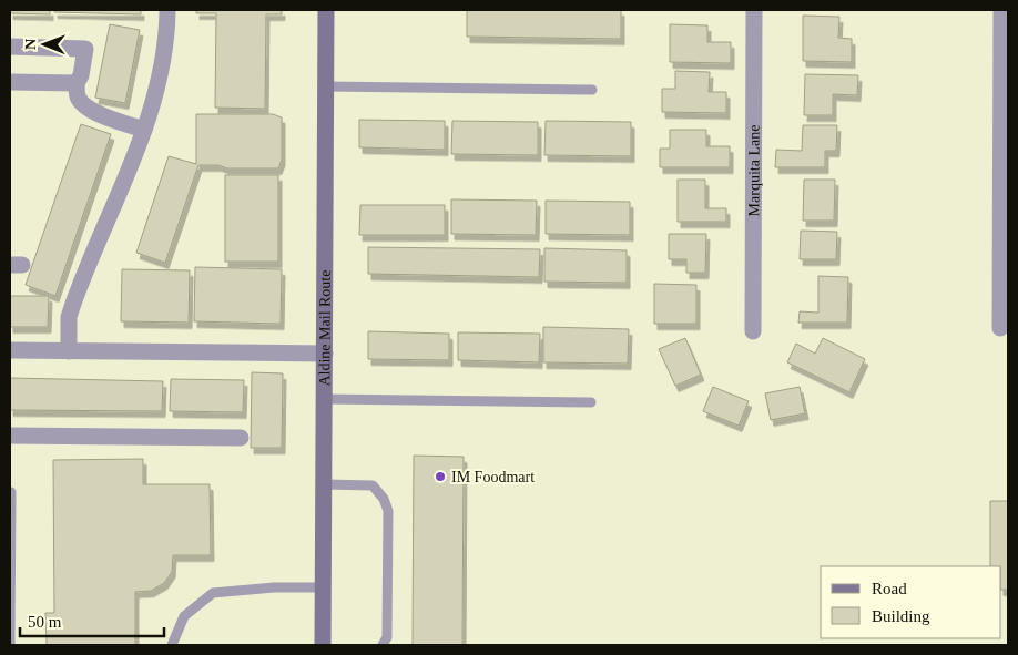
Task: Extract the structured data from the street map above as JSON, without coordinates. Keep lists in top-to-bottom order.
{
  "streets": {
    "main road": ["Aldine Mail Route"],
    "street": ["Marquita Lane"]
  },
  "places": ["IM Foodmart"],
  "legend": ["Road", "Building"],
  "scale_bar": "50 m",
  "north": "left"
}
